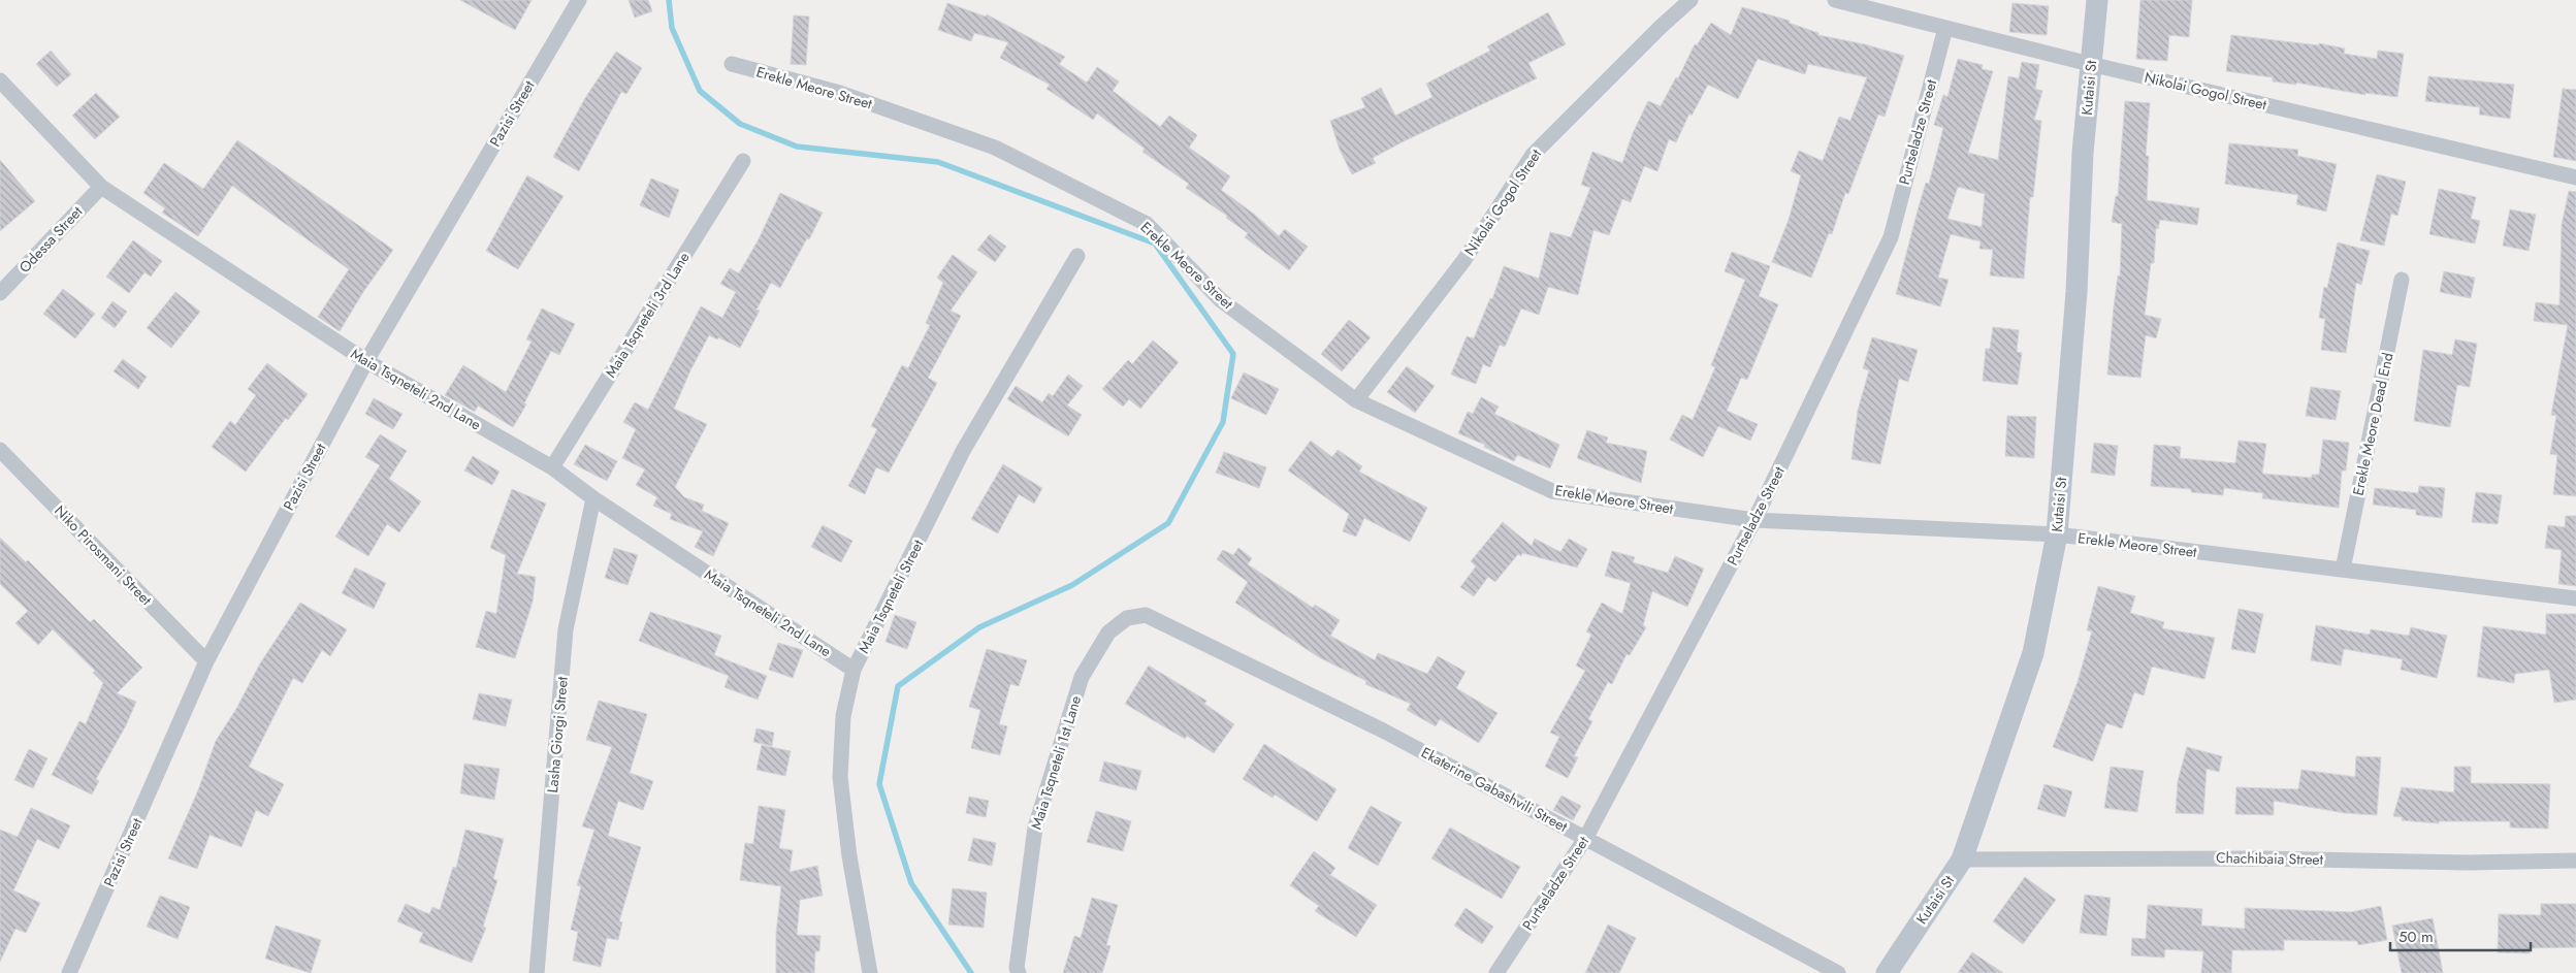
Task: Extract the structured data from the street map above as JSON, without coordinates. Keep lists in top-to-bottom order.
{
  "streets": {
    "street": [
      "Erekle Meore Street",
      "Kutaisi St",
      "Nikolai Gogol Street",
      "Pazisi Street",
      "Purtseladze Street",
      "Odessa Street",
      "Maia Tsqneteli 3rd Lane",
      "Maia Tsqneteli 2nd Lane",
      "Erekle Meore Dead End",
      "Niko Pirosmani Street",
      "Maia Tsqneteli Street",
      "Lasha Giorgi Street",
      "Maia Tsqneteli 1st Lane",
      "Ekaterine Gabashvili Street",
      "Chachibaia Street"
    ]
  },
  "crossings": [
    ["Erekle Meore Street", "Kutaisi St"],
    ["Erekle Meore Street", "Nikolai Gogol Street"],
    ["Erekle Meore Street", "Purtseladze Street"],
    ["Erekle Meore Street", "Erekle Meore Dead End"],
    ["Kutaisi St", "Nikolai Gogol Street"],
    ["Kutaisi St", "Chachibaia Street"],
    ["Nikolai Gogol Street", "Purtseladze Street"],
    ["Pazisi Street", "Maia Tsqneteli 2nd Lane"],
    ["Pazisi Street", "Niko Pirosmani Street"],
    ["Purtseladze Street", "Ekaterine Gabashvili Street"],
    ["Odessa Street", "Maia Tsqneteli 2nd Lane"],
    ["Maia Tsqneteli 3rd Lane", "Maia Tsqneteli 2nd Lane"],
    ["Maia Tsqneteli 2nd Lane", "Maia Tsqneteli Street"],
    ["Maia Tsqneteli 2nd Lane", "Lasha Giorgi Street"],
    ["Maia Tsqneteli 1st Lane", "Ekaterine Gabashvili Street"]
  ],
  "scale_bar": "50 m"
}
